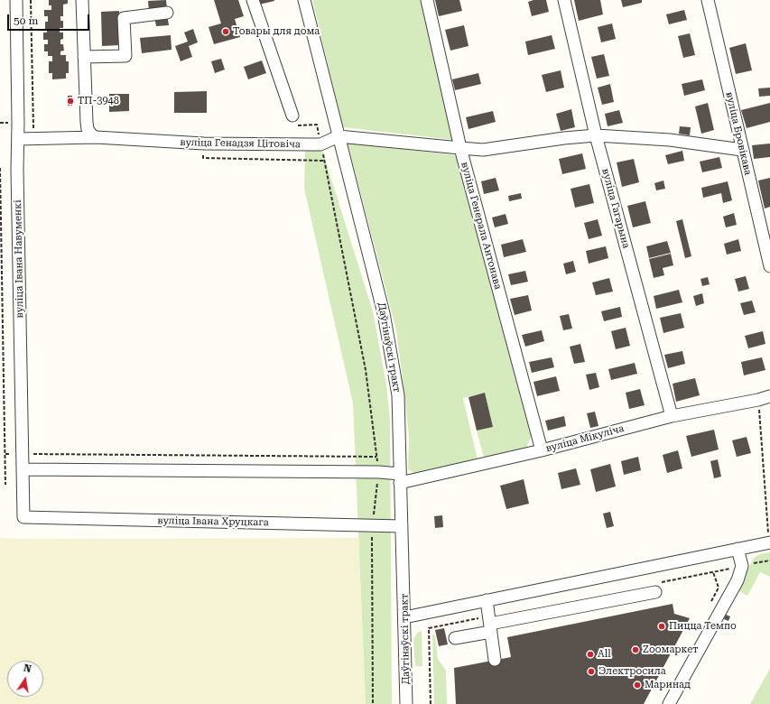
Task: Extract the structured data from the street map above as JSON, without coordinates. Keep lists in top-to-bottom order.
{
  "streets": {
    "street": [
      "вуліца Бровікава",
      "вуліца Генадзя Цітовіча",
      "вуліца Гагарына",
      "вуліца Генерала Антонава",
      "вуліца Івана Навуменкі",
      "Даўгінаўскі тракт",
      "вуліца Мікуліча",
      "вуліца Івана Хруцкага"
    ]
  },
  "crossings": [
    ["вуліца Бровікава", "вуліца Генадзя Цітовіча"],
    ["вуліца Генадзя Цітовіча", "вуліца Гагарына"],
    ["вуліца Генадзя Цітовіча", "вуліца Генерала Антонава"],
    ["вуліца Генадзя Цітовіча", "вуліца Івана Навуменкі"],
    ["вуліца Генадзя Цітовіча", "Даўгінаўскі тракт"],
    ["вуліца Гагарына", "вуліца Мікуліча"],
    ["вуліца Генерала Антонава", "вуліца Мікуліча"],
    ["вуліца Івана Навуменкі", "вуліца Мікуліча"],
    ["вуліца Івана Навуменкі", "вуліца Івана Хруцкага"],
    ["Даўгінаўскі тракт", "вуліца Мікуліча"],
    ["Даўгінаўскі тракт", "вуліца Івана Хруцкага"]
  ],
  "places": [
    "Товары для дома",
    "ТП-3948",
    "Пицца Темпо",
    "Zooмаркет",
    "All",
    "Электросила",
    "Маринад"
  ],
  "scale_bar": "50 m",
  "north": "top"
}
